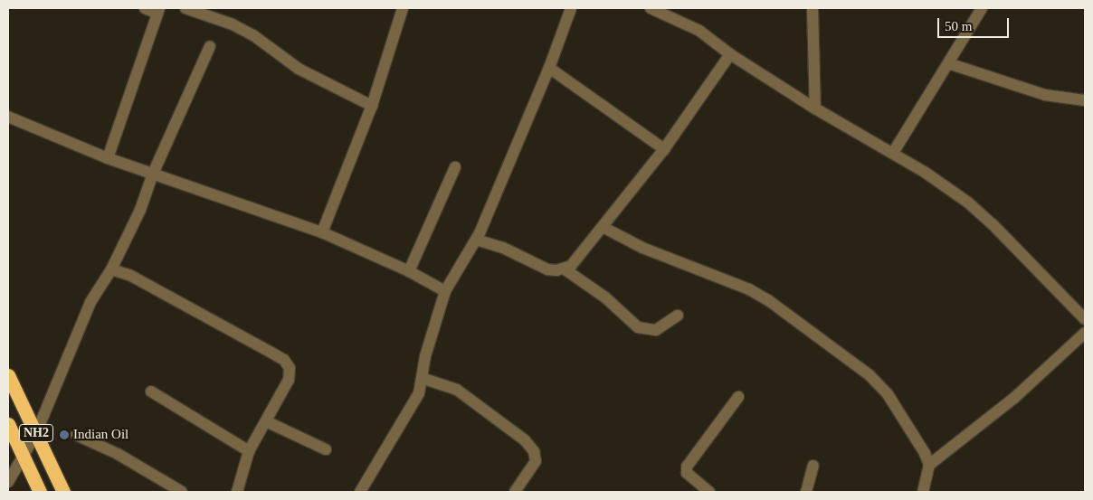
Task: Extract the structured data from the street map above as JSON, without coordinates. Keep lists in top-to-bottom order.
{
  "streets": {
    "highway": ["NH2"]
  },
  "places": ["Indian Oil"],
  "scale_bar": "50 m"
}
